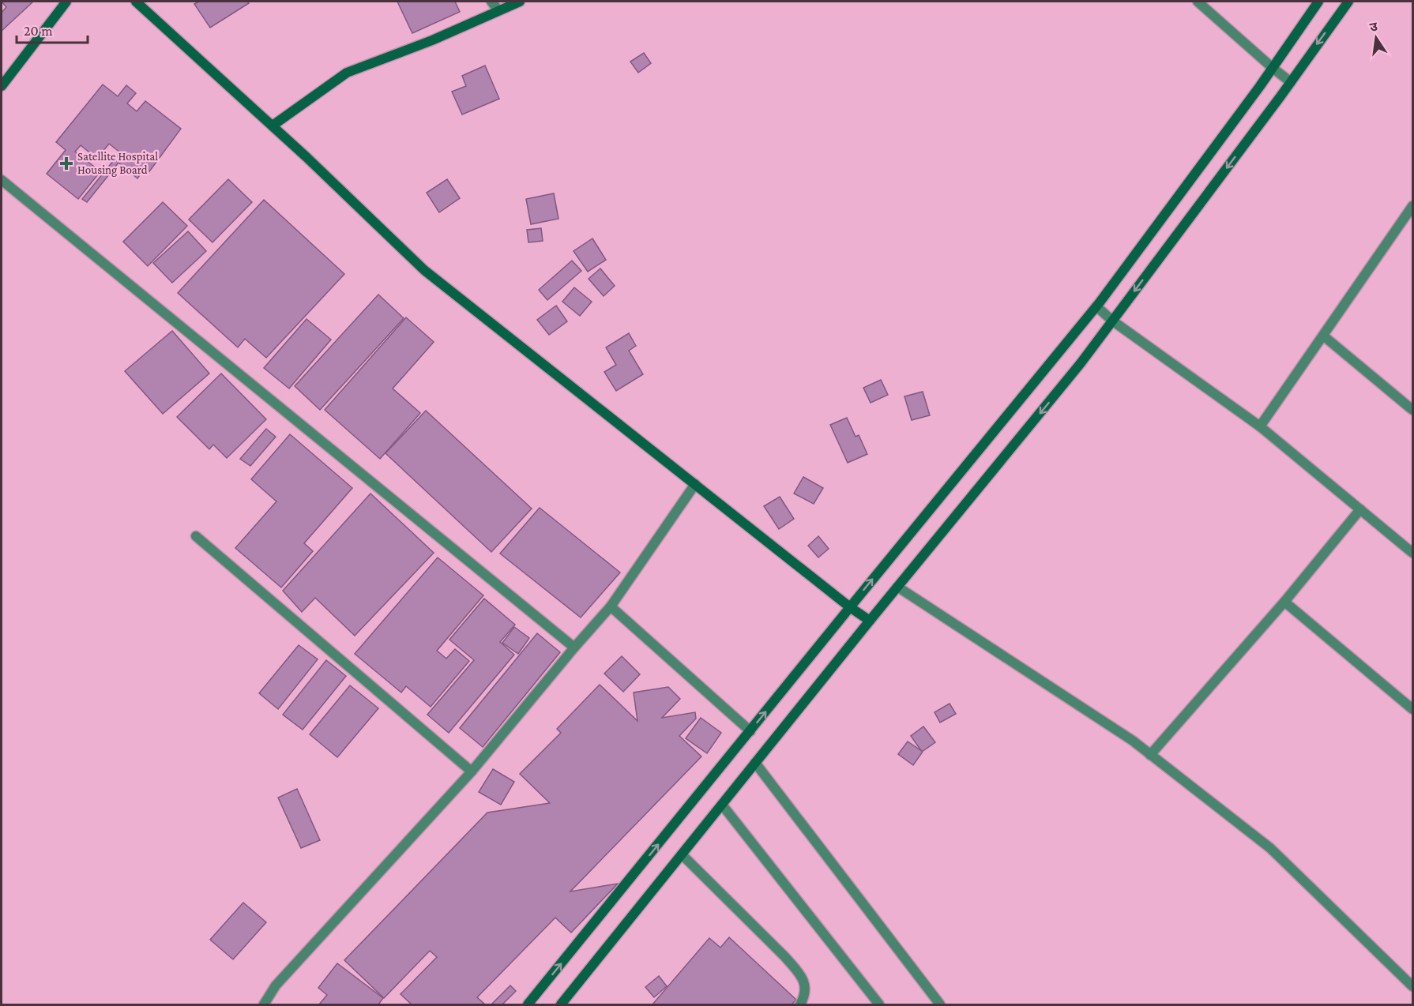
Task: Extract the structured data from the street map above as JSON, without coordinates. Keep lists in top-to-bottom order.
{
  "places": {
    "health": ["Satellite Hospital Housing Board"]
  },
  "scale_bar": "20 m",
  "north": "top"
}
